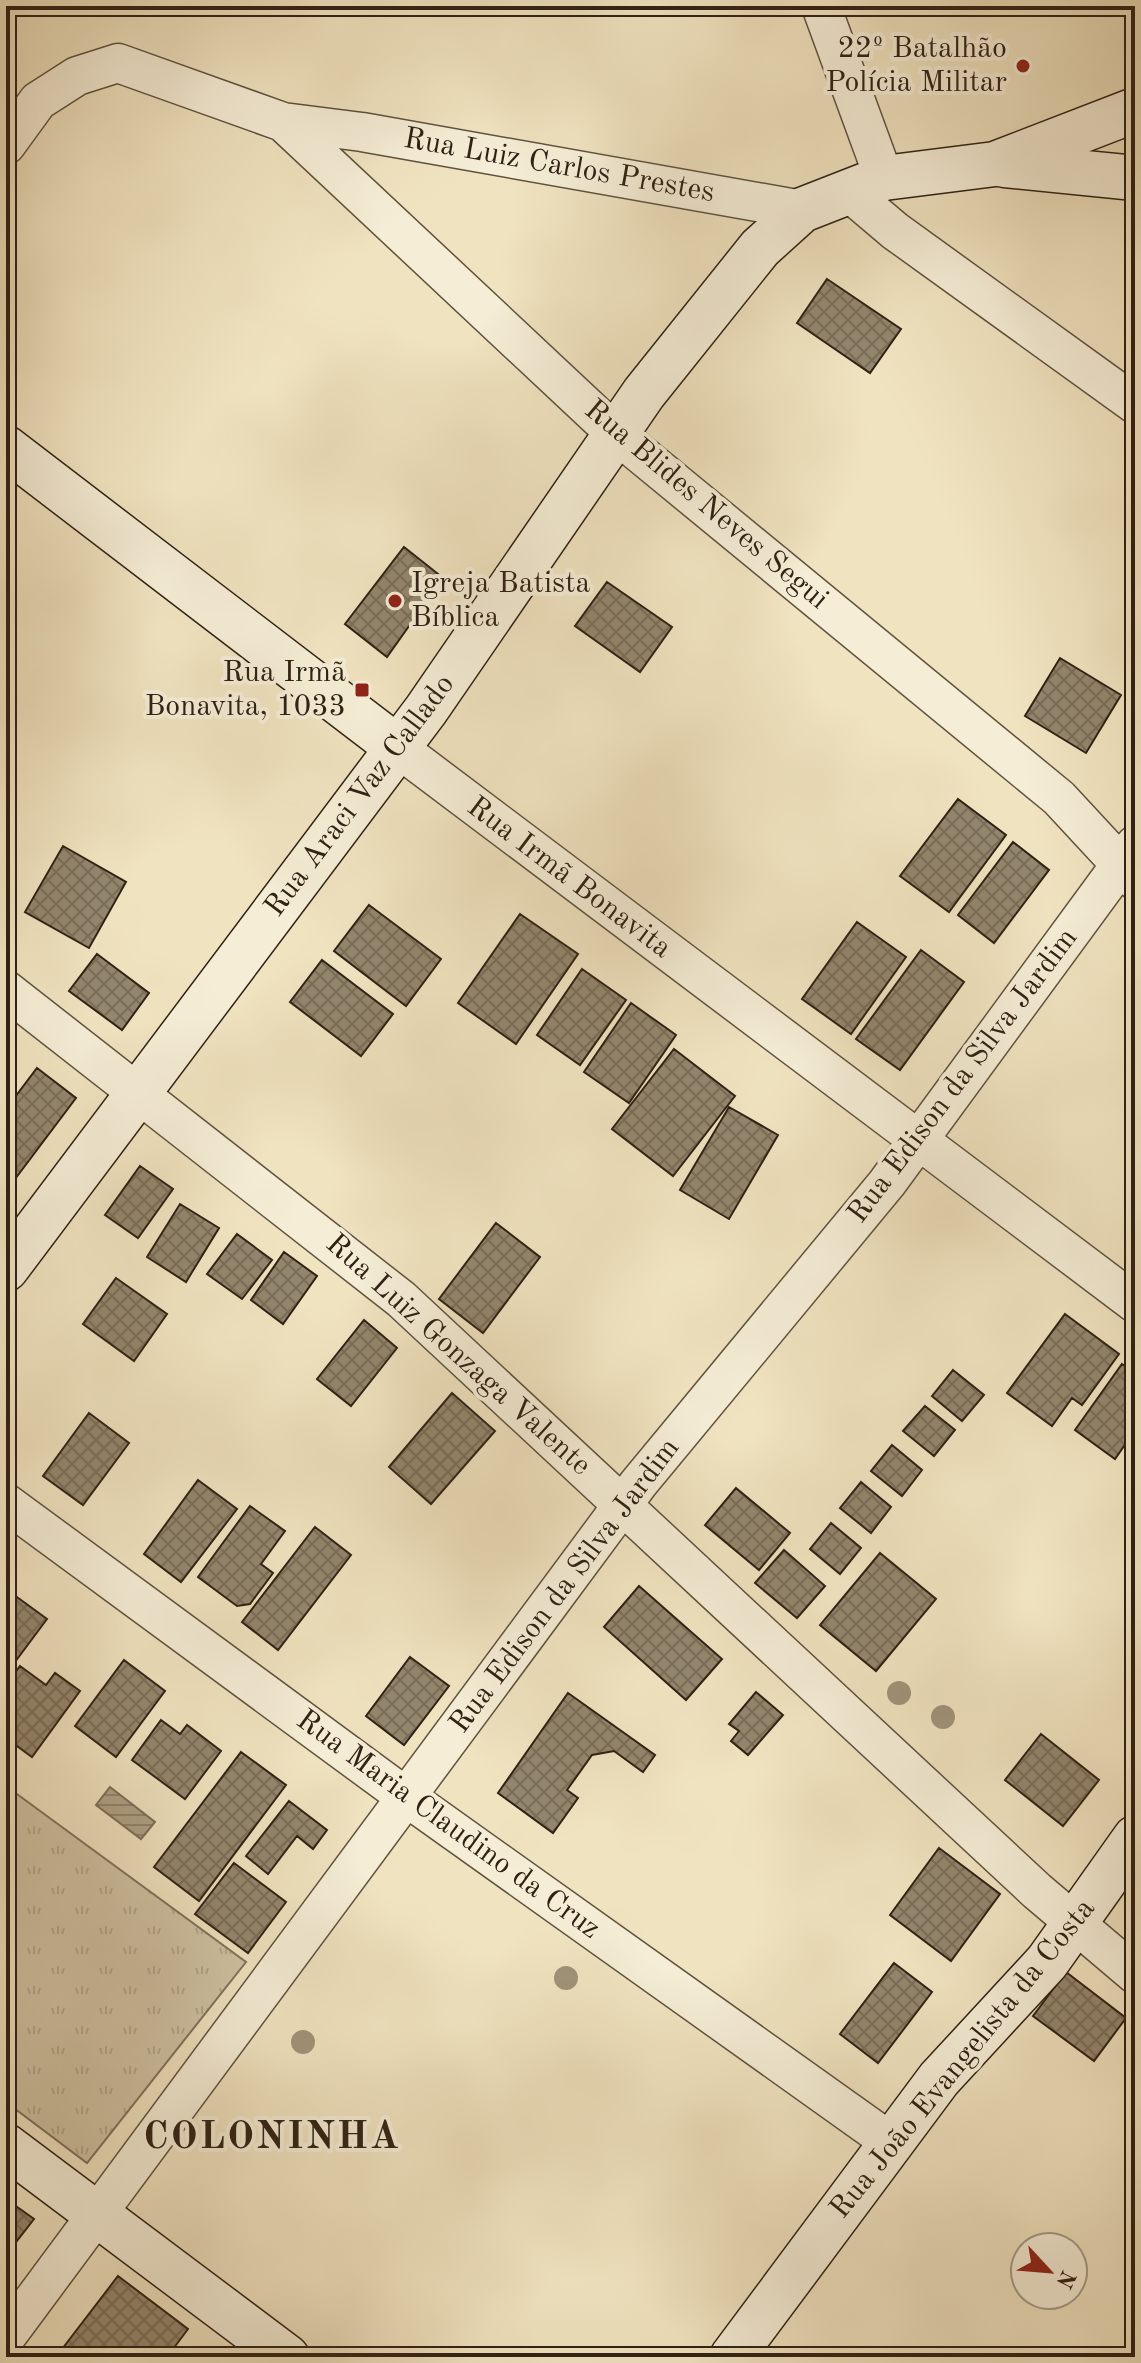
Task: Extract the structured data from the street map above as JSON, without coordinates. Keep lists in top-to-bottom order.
{
  "streets": {
    "main road": ["Rua Araci Vaz Callado", "Rua Irmã Bonavita", "Rua João Evangelista da Costa"],
    "street": [
      "Rua Luiz Carlos Prestes",
      "Rua Blides Neves Segui",
      "Rua Edison da Silva Jardim",
      "Rua Luiz Gonzaga Valente",
      "Rua Maria Claudino da Cruz"
    ]
  },
  "crossings": [
    ["Rua Luiz Carlos Prestes", "Rua Blides Neves Segui"],
    ["Rua Luiz Carlos Prestes", "Rua Araci Vaz Callado"],
    ["Rua Blides Neves Segui", "Rua Araci Vaz Callado"],
    ["Rua Blides Neves Segui", "Rua Edison da Silva Jardim"],
    ["Rua Araci Vaz Callado", "Rua Irmã Bonavita"],
    ["Rua Araci Vaz Callado", "Rua Luiz Gonzaga Valente"],
    ["Rua Irmã Bonavita", "Rua Edison da Silva Jardim"],
    ["Rua Edison da Silva Jardim", "Rua Luiz Gonzaga Valente"],
    ["Rua Edison da Silva Jardim", "Rua Maria Claudino da Cruz"],
    ["Rua Luiz Gonzaga Valente", "Rua João Evangelista da Costa"],
    ["Rua Maria Claudino da Cruz", "Rua João Evangelista da Costa"]
  ],
  "districts": ["COLONINHA"],
  "places": {
    "other": ["22º Batalhão Polícia Militar", "Igreja Batista Bíblica"],
    "transit": ["Rua Irmã Bonavita, 1033"]
  },
  "north": "bottom right"
}
